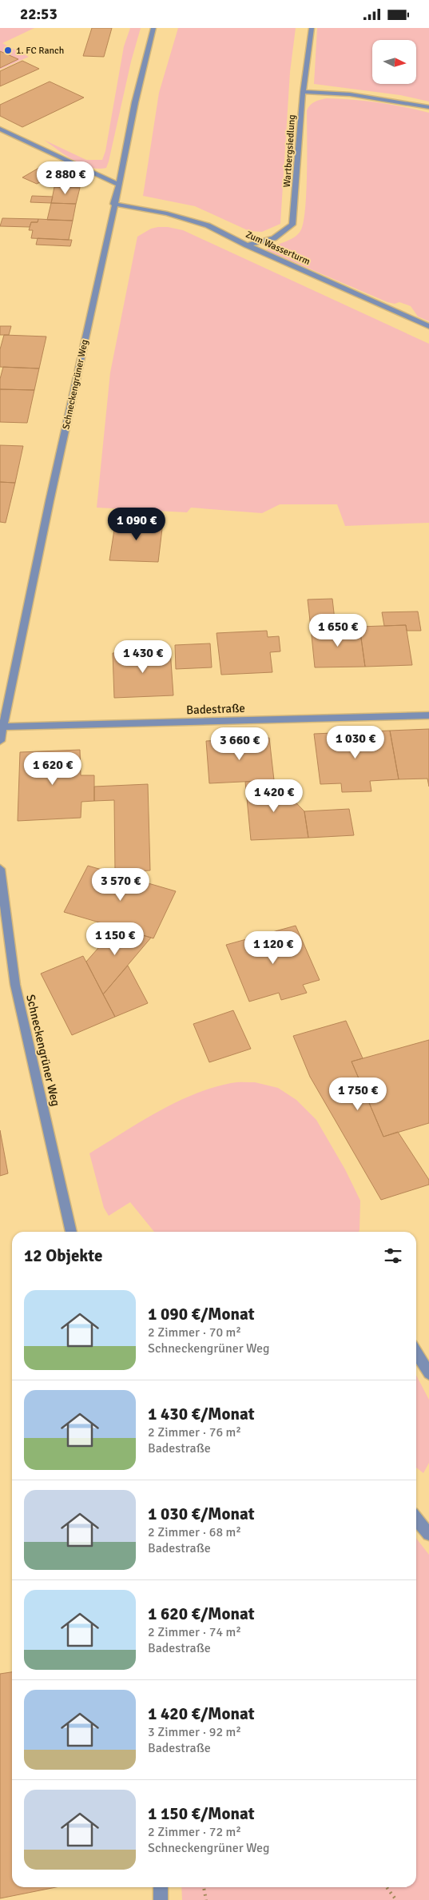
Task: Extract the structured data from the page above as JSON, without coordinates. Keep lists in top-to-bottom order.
{
  "streets": {
    "street": [
      "Wartbergsiedlung",
      "Zum Wasserturm",
      "Schneckengrüner Weg",
      "Badestraße"
    ]
  },
  "crossings": [
    ["Wartbergsiedlung", "Zum Wasserturm"],
    ["Zum Wasserturm", "Schneckengrüner Weg"],
    ["Schneckengrüner Weg", "Badestraße"]
  ],
  "places": ["1. FC Ranch"],
  "north": "right",
  "page": {
    "status": "22:53",
    "price": [
      "2 880 €",
      "1 090 €",
      "1 650 €",
      "1 430 €",
      "1 030 €",
      "3 660 €",
      "1 620 €",
      "1 420 €",
      "3 570 €",
      "1 150 €",
      "1 120 €",
      "1 750 €"
    ],
    "heading": "12 Objekte",
    "list": [
      {
        "name": "1 090 €/Monat",
        "note": "2 Zimmer · 70 m² · Schneckengrüner Weg"
      },
      {
        "name": "1 430 €/Monat",
        "note": "2 Zimmer · 76 m² · Badestraße"
      },
      {
        "name": "1 030 €/Monat",
        "note": "2 Zimmer · 68 m² · Badestraße"
      },
      {
        "name": "1 620 €/Monat",
        "note": "2 Zimmer · 74 m² · Badestraße"
      },
      {
        "name": "1 420 €/Monat",
        "note": "3 Zimmer · 92 m² · Badestraße"
      },
      {
        "name": "1 150 €/Monat",
        "note": "2 Zimmer · 72 m² · Schneckengrüner Weg"
      }
    ]
  }
}
